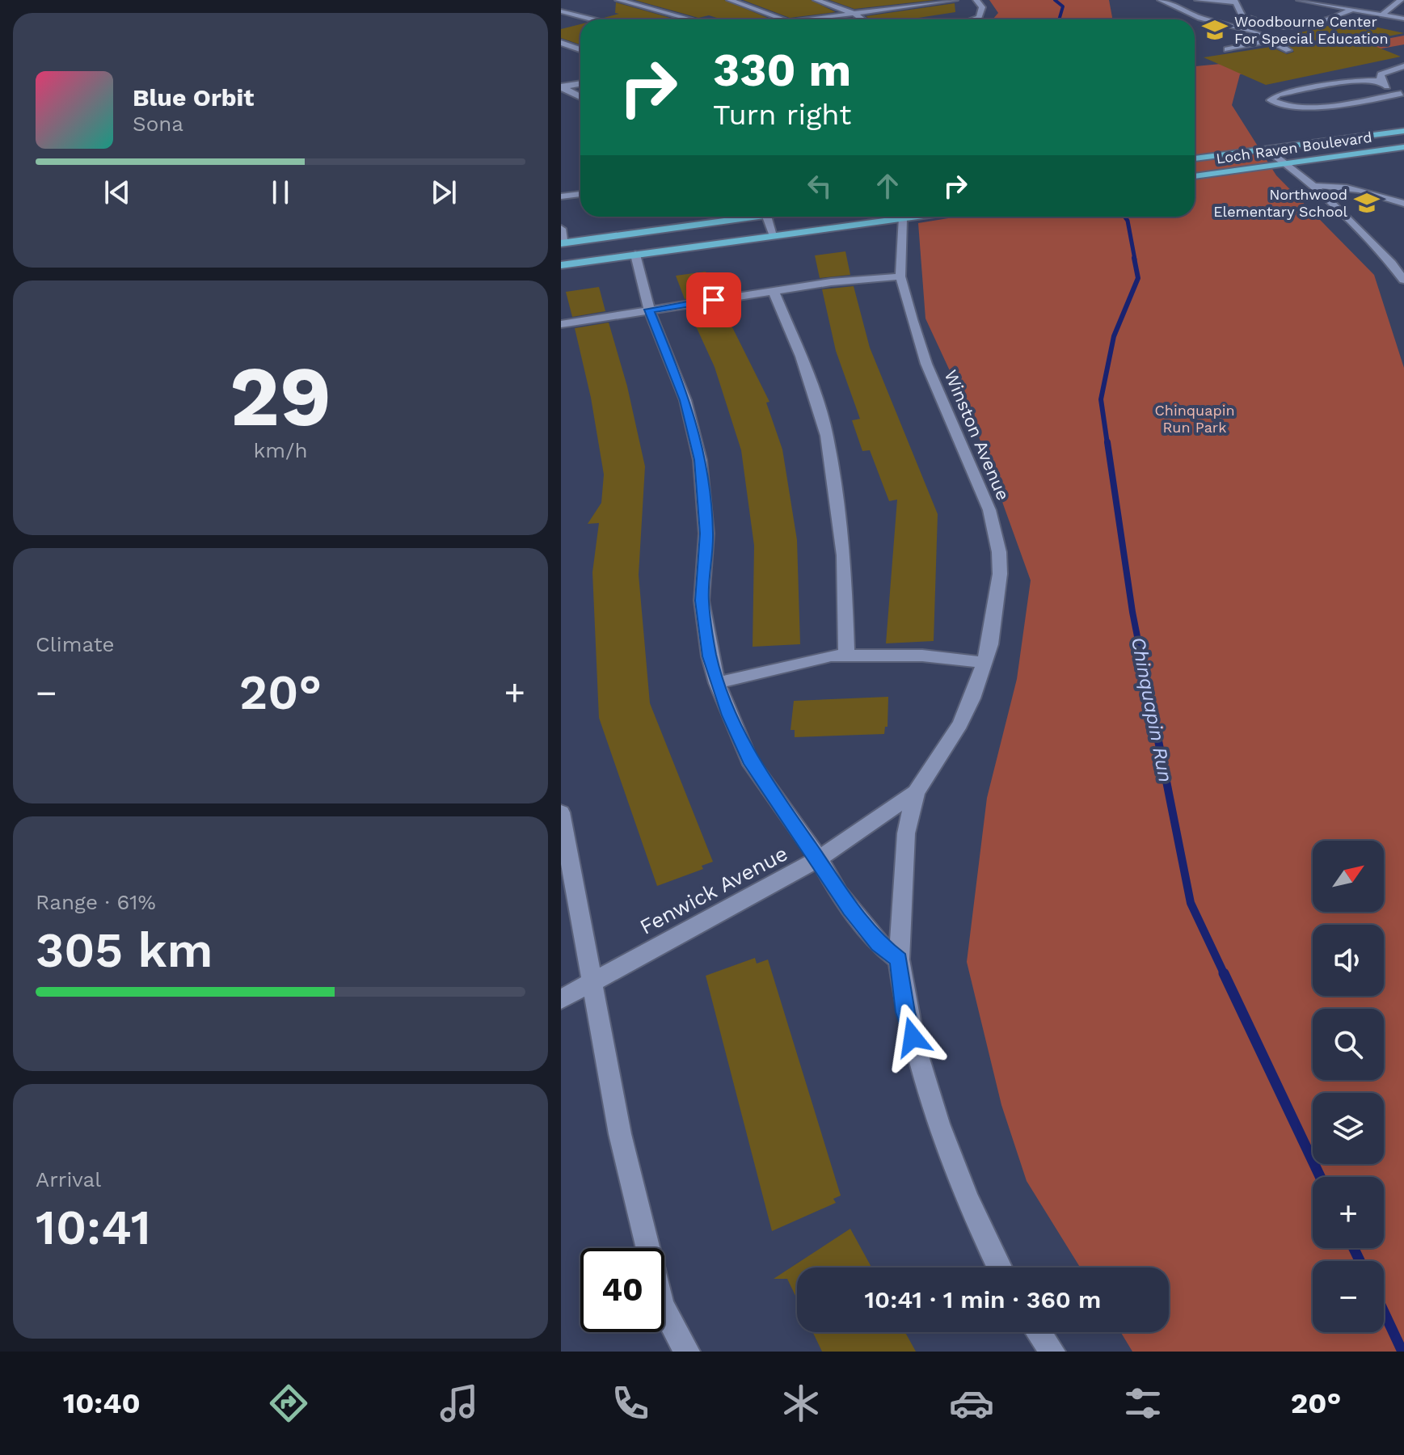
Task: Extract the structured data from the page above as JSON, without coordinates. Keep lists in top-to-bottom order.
{
  "streets": {
    "main road": ["Loch Raven Boulevard"],
    "street": ["Winston Avenue", "Fenwick Avenue"]
  },
  "crossings": [
    ["Winston Avenue", "Fenwick Avenue"]
  ],
  "water": ["Chinquapin Run"],
  "parks": ["Chinquapin Run Park"],
  "places": {
    "school or university": ["Woodbourne Center For Special Education", "Northwood Elementary School"]
  },
  "north": "top right",
  "page": {
    "turn": ["330 m", "Turn right"],
    "song": ["Blue Orbit", "Sona"],
    "tile": [
      ["29", "km/h"],
      "Climate",
      ["Range · 61%", "305 km"],
      ["Arrival", "10:41"]
    ],
    "heat": ["−", "20°", "+"],
    "map_buttons": ["+", "−"],
    "limit": "40",
    "trip": "10:41 · 1 min · 360 m",
    "tabs": ["10:40", "20°"]
  }
}
